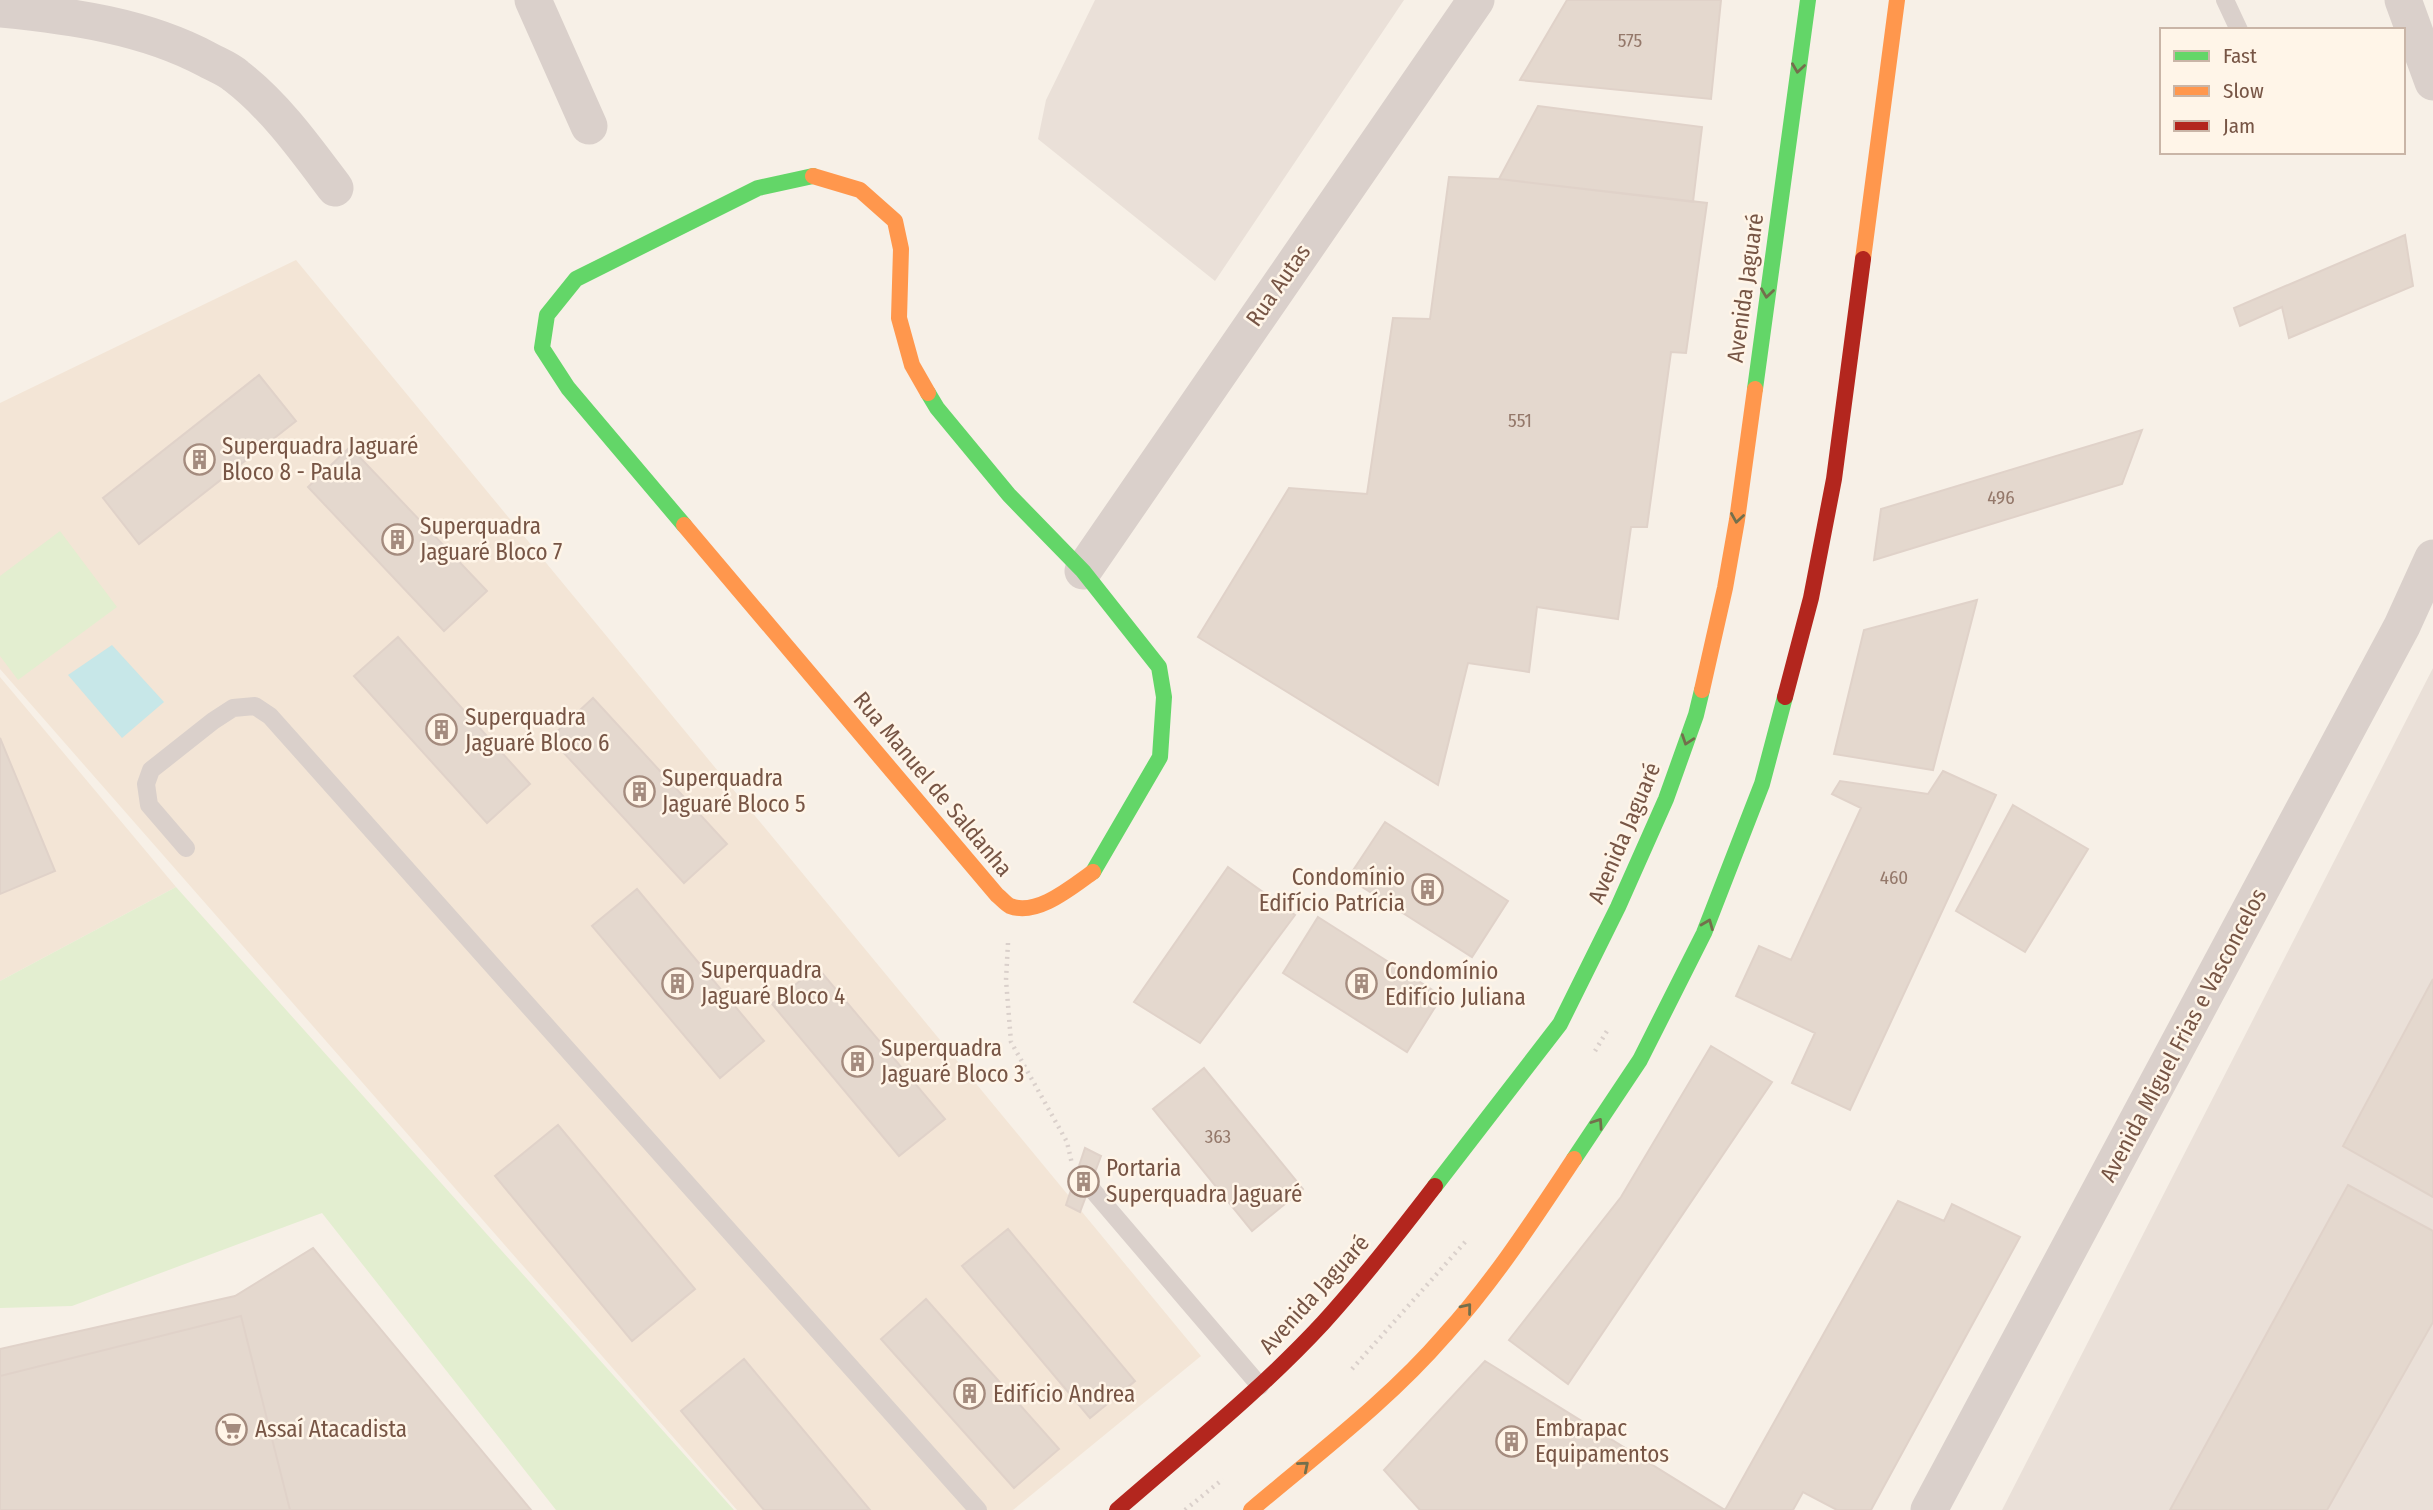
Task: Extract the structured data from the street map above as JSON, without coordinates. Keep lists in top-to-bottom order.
{
  "streets": {
    "main road": ["Avenida Jaguaré", "Rua Manuel de Saldanha"],
    "street": ["Rua Autas", "Avenida Miguel Frias e Vasconcelos"]
  },
  "crossings": [
    ["Rua Autas", "Rua Manuel de Saldanha"]
  ],
  "places": {
    "building": [
      "Superquadra Jaguaré Bloco 8 - Paula",
      "Superquadra Jaguaré Bloco 7",
      "Superquadra Jaguaré Bloco 6",
      "Superquadra Jaguaré Bloco 5",
      "Condomínio Edifício Patrícia",
      "Superquadra Jaguaré Bloco 4",
      "Condomínio Edifício Juliana",
      "Superquadra Jaguaré Bloco 3",
      "Portaria Superquadra Jaguaré",
      "Edifício Andrea",
      "Embrapac Equipamentos"
    ],
    "supermarket": ["Assaí Atacadista"]
  },
  "house_numbers": [
    "575",
    "551",
    "496",
    "460",
    "363"
  ],
  "legend": ["Fast", "Slow", "Jam"]
}
